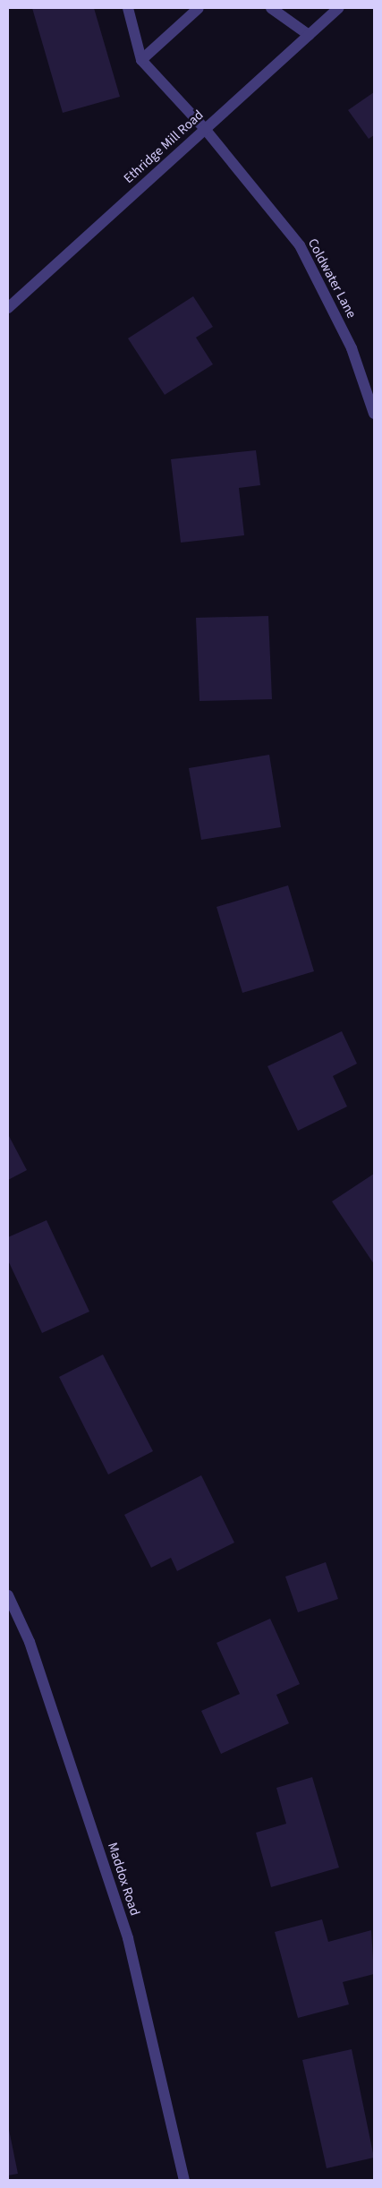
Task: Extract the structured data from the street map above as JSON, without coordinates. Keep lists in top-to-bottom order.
{
  "streets": {
    "street": ["Ethridge Mill Road", "Coldwater Lane", "Maddox Road"]
  },
  "crossings": [
    ["Ethridge Mill Road", "Coldwater Lane"]
  ]
}
